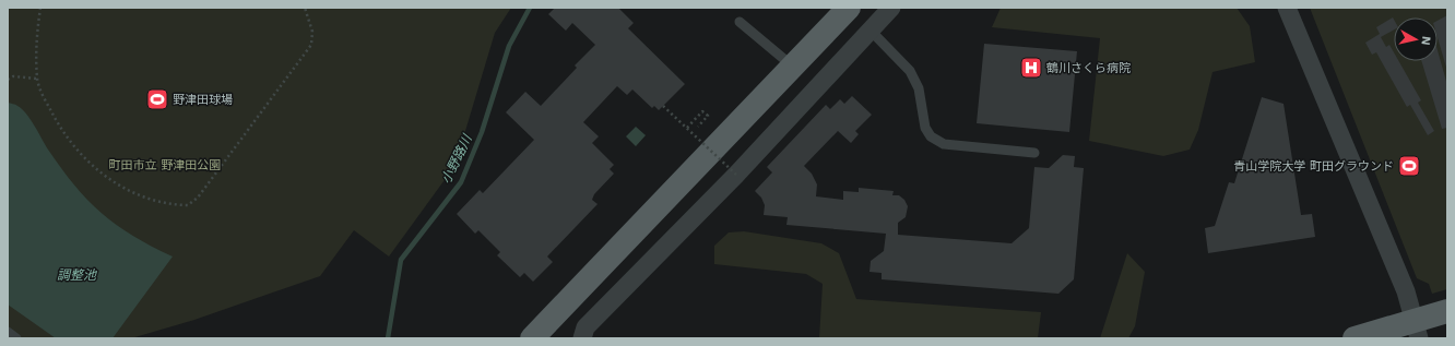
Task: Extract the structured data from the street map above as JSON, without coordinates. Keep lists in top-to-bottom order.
{
  "water": ["小野路川", "調整池"],
  "parks": ["町田市立 野津田公園"],
  "places": {
    "hospital": ["鶴川さくら病院"],
    "sports": ["野津田球場", "青山学院大学 町田グラウンド"]
  },
  "north": "right"
}
